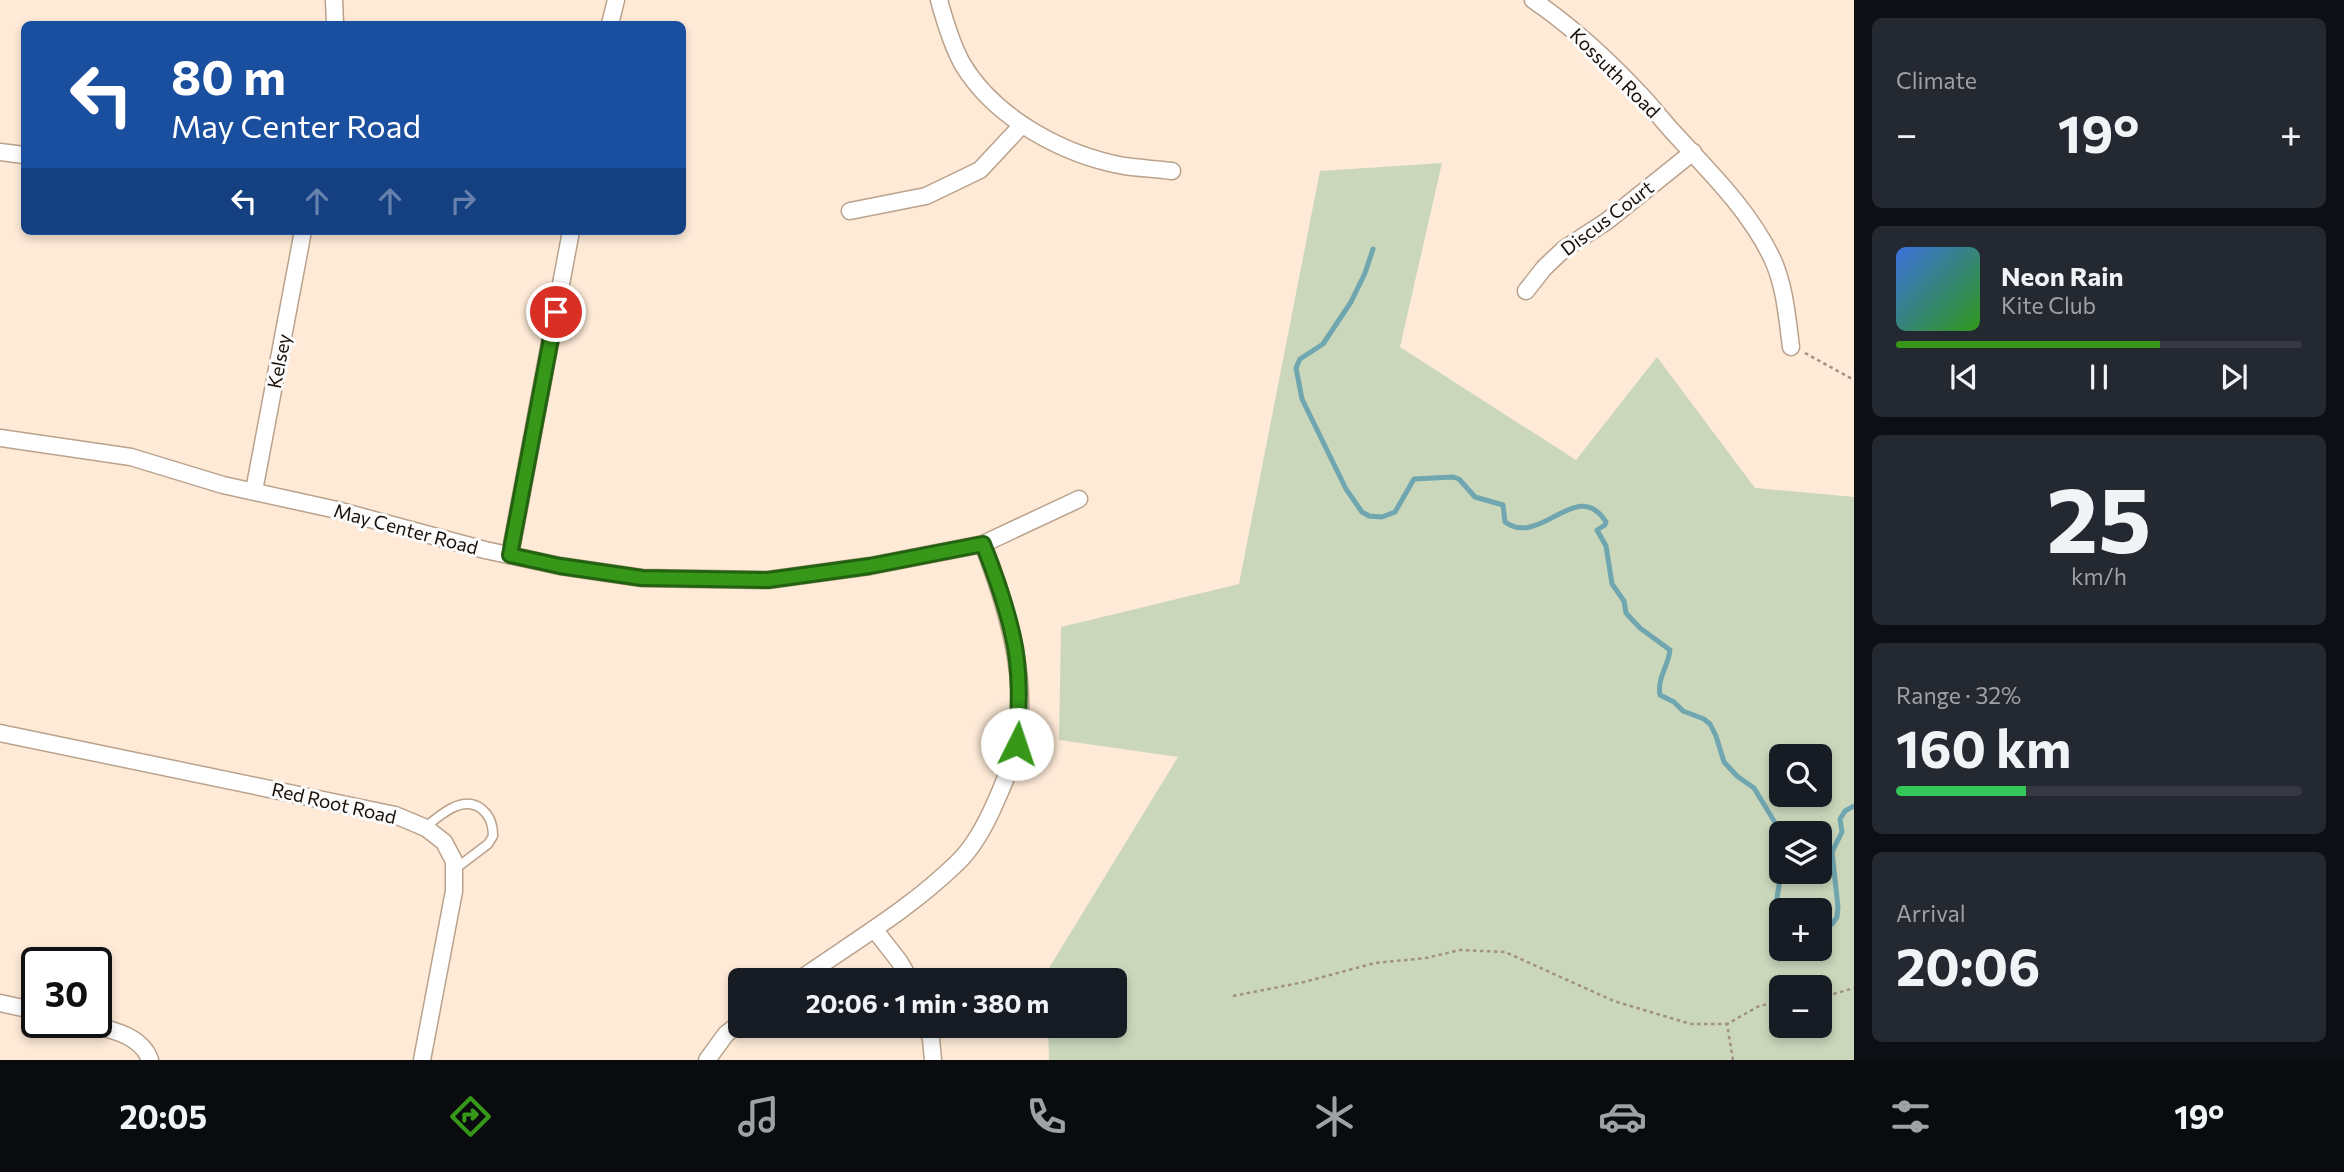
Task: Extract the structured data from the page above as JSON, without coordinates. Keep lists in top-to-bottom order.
{
  "streets": {
    "street": [
      "Kossuth Road",
      "Discus Court",
      "Kelsey",
      "May Center Road",
      "Red Root Road"
    ]
  },
  "crossings": [
    ["Kossuth Road", "Discus Court"],
    ["Kelsey", "May Center Road"]
  ],
  "page": {
    "tile": [
      "Climate",
      ["25", "km/h"],
      ["Range · 32%", "160 km"],
      ["Arrival", "20:06"]
    ],
    "turn": ["80 m", "May Center Road"],
    "heat": ["−", "19°", "+"],
    "song": ["Neon Rain", "Kite Club"],
    "map_buttons": ["+", "−"],
    "limit": "30",
    "trip": "20:06 · 1 min · 380 m",
    "tabs": ["20:05", "19°"]
  }
}
